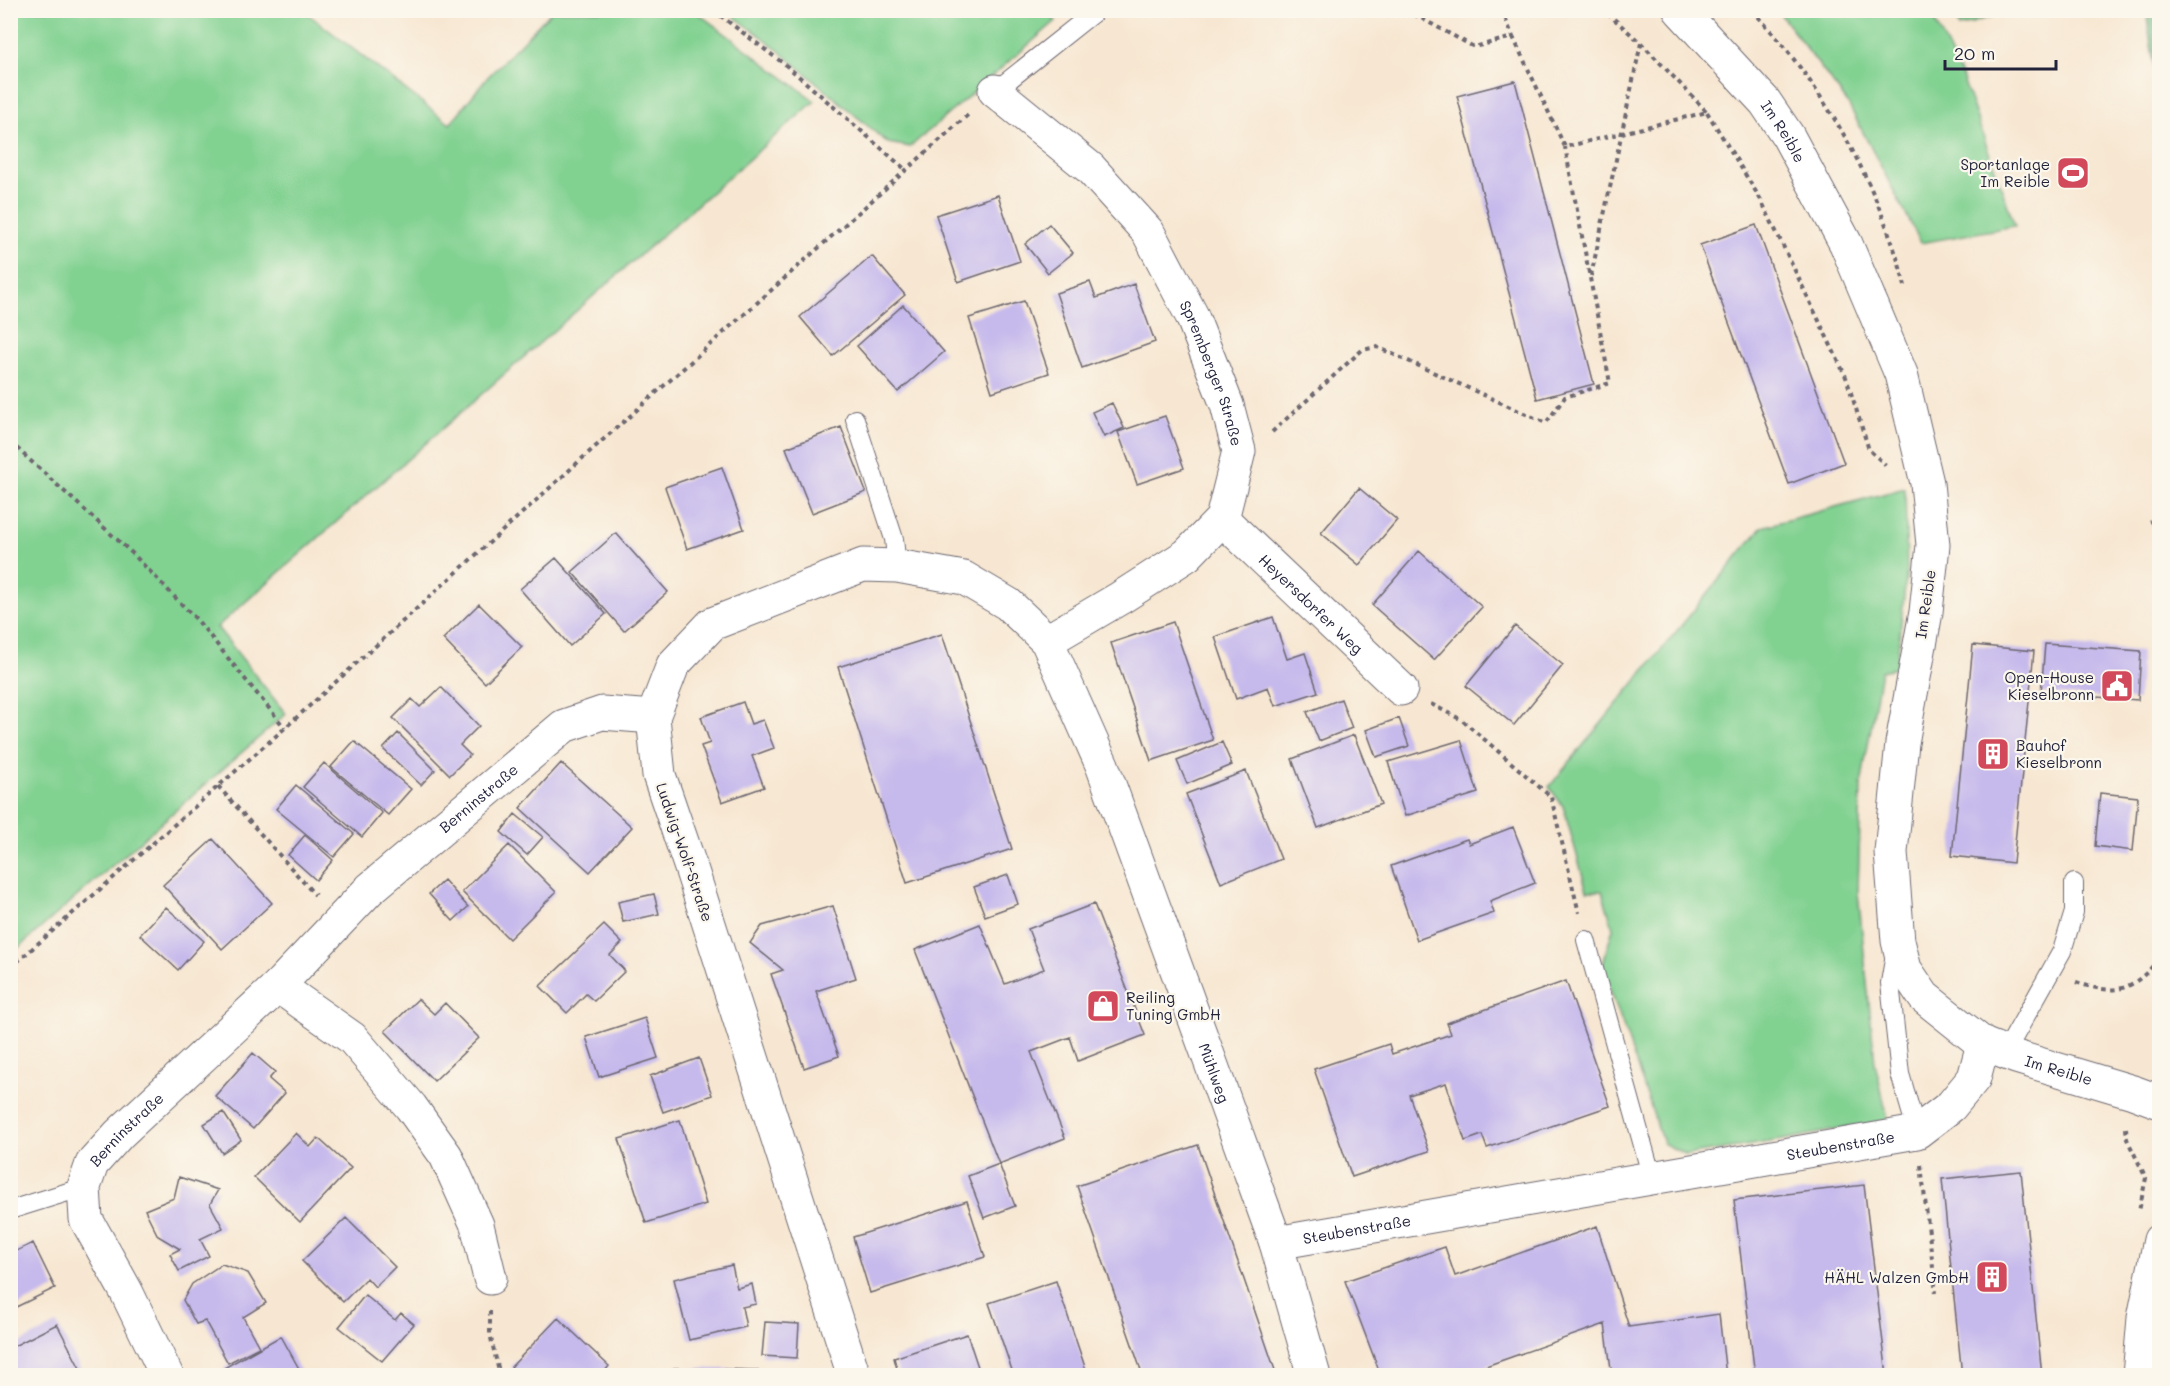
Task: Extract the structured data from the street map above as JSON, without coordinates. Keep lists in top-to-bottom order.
{
  "streets": {
    "street": [
      "Im Reible",
      "Spremberger Straße",
      "Heyersdorfer Weg",
      "Berninstraße",
      "Ludwig-Wolf-Straße",
      "Mühlweg",
      "Steubenstraße"
    ]
  },
  "crossings": [
    ["Im Reible", "Steubenstraße"],
    ["Spremberger Straße", "Heyersdorfer Weg"],
    ["Berninstraße", "Ludwig-Wolf-Straße"],
    ["Ludwig-Wolf-Straße", "Mühlweg"],
    ["Mühlweg", "Steubenstraße"]
  ],
  "places": {
    "sports": ["Sportanlage Im Reible"],
    "public building": ["Open-House Kieselbronn"],
    "building": ["Bauhof Kieselbronn", "HÄHL Walzen GmbH"],
    "shop": ["Reiling Tuning GmbH"]
  },
  "scale_bar": "20 m"
}
